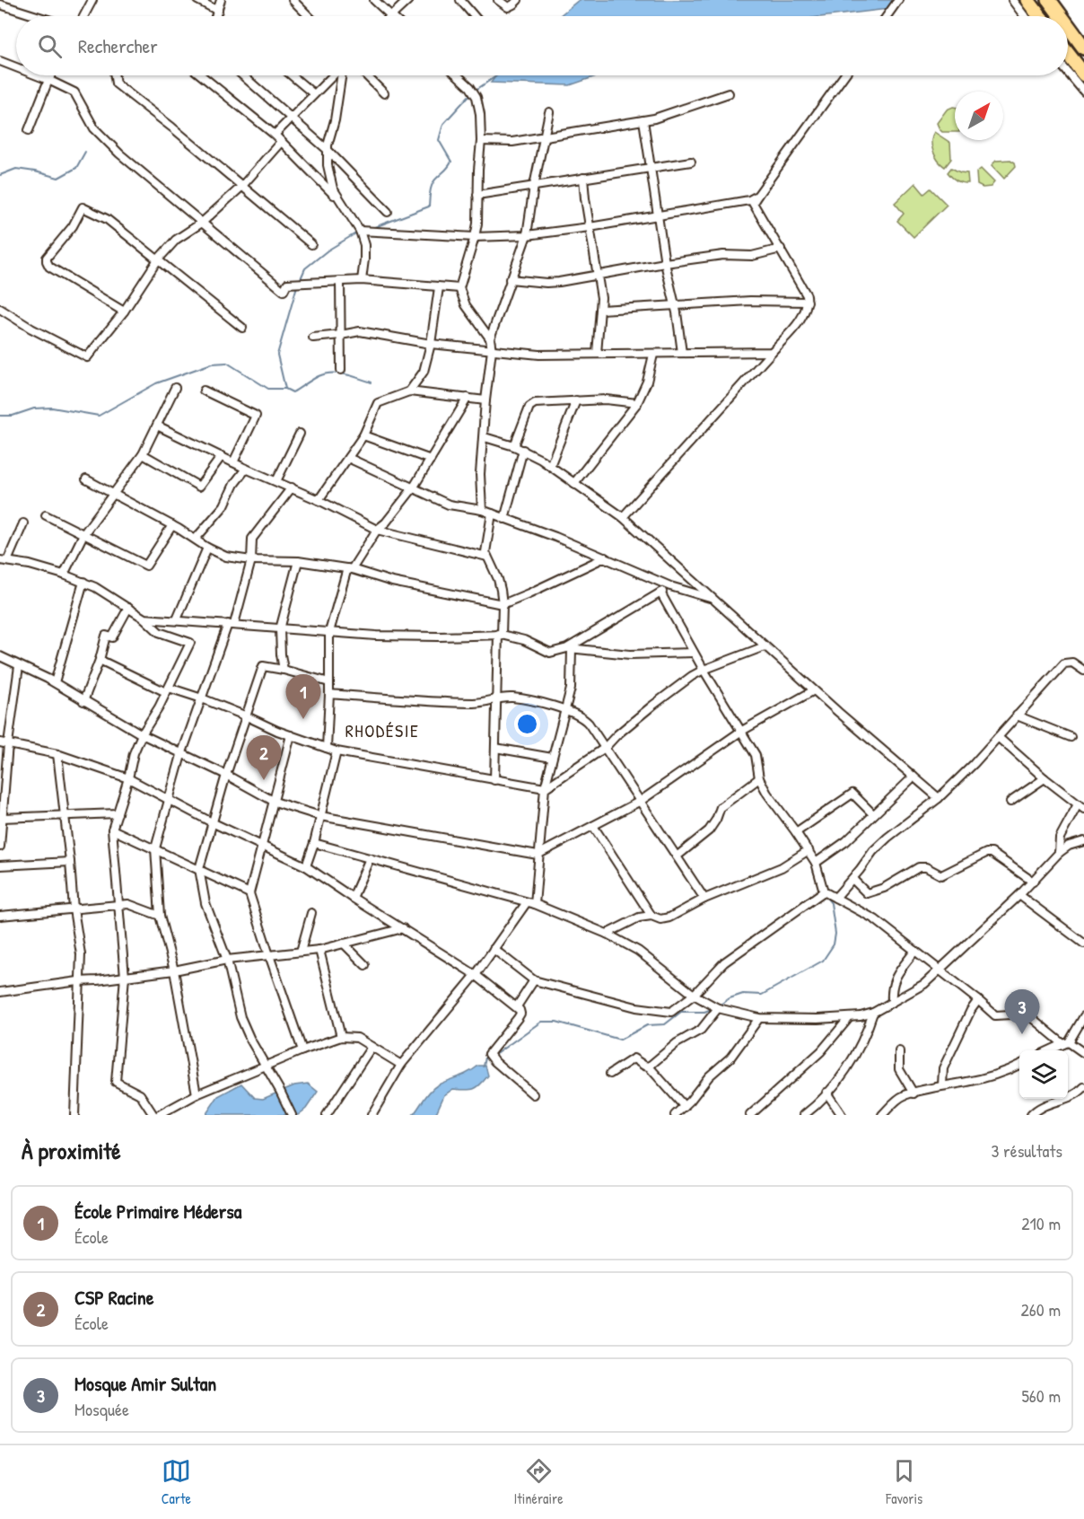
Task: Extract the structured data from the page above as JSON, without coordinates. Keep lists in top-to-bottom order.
{
  "districts": ["RHODÉSIE"],
  "north": "top right",
  "page": {
    "search": "Rechercher",
    "pins": ["1", "2", "3"],
    "heading": ["À proximité", "3 résultats"],
    "list": [
      {
        "mark": "1",
        "name": "École Primaire Médersa",
        "note": "École",
        "value": "210 m"
      },
      {
        "mark": "2",
        "name": "CSP Racine",
        "note": "École",
        "value": "260 m"
      },
      {
        "mark": "3",
        "name": "Mosque Amir Sultan",
        "note": "Mosquée",
        "value": "560 m"
      }
    ],
    "nav": ["Carte", "Itinéraire", "Favoris"]
  }
}
